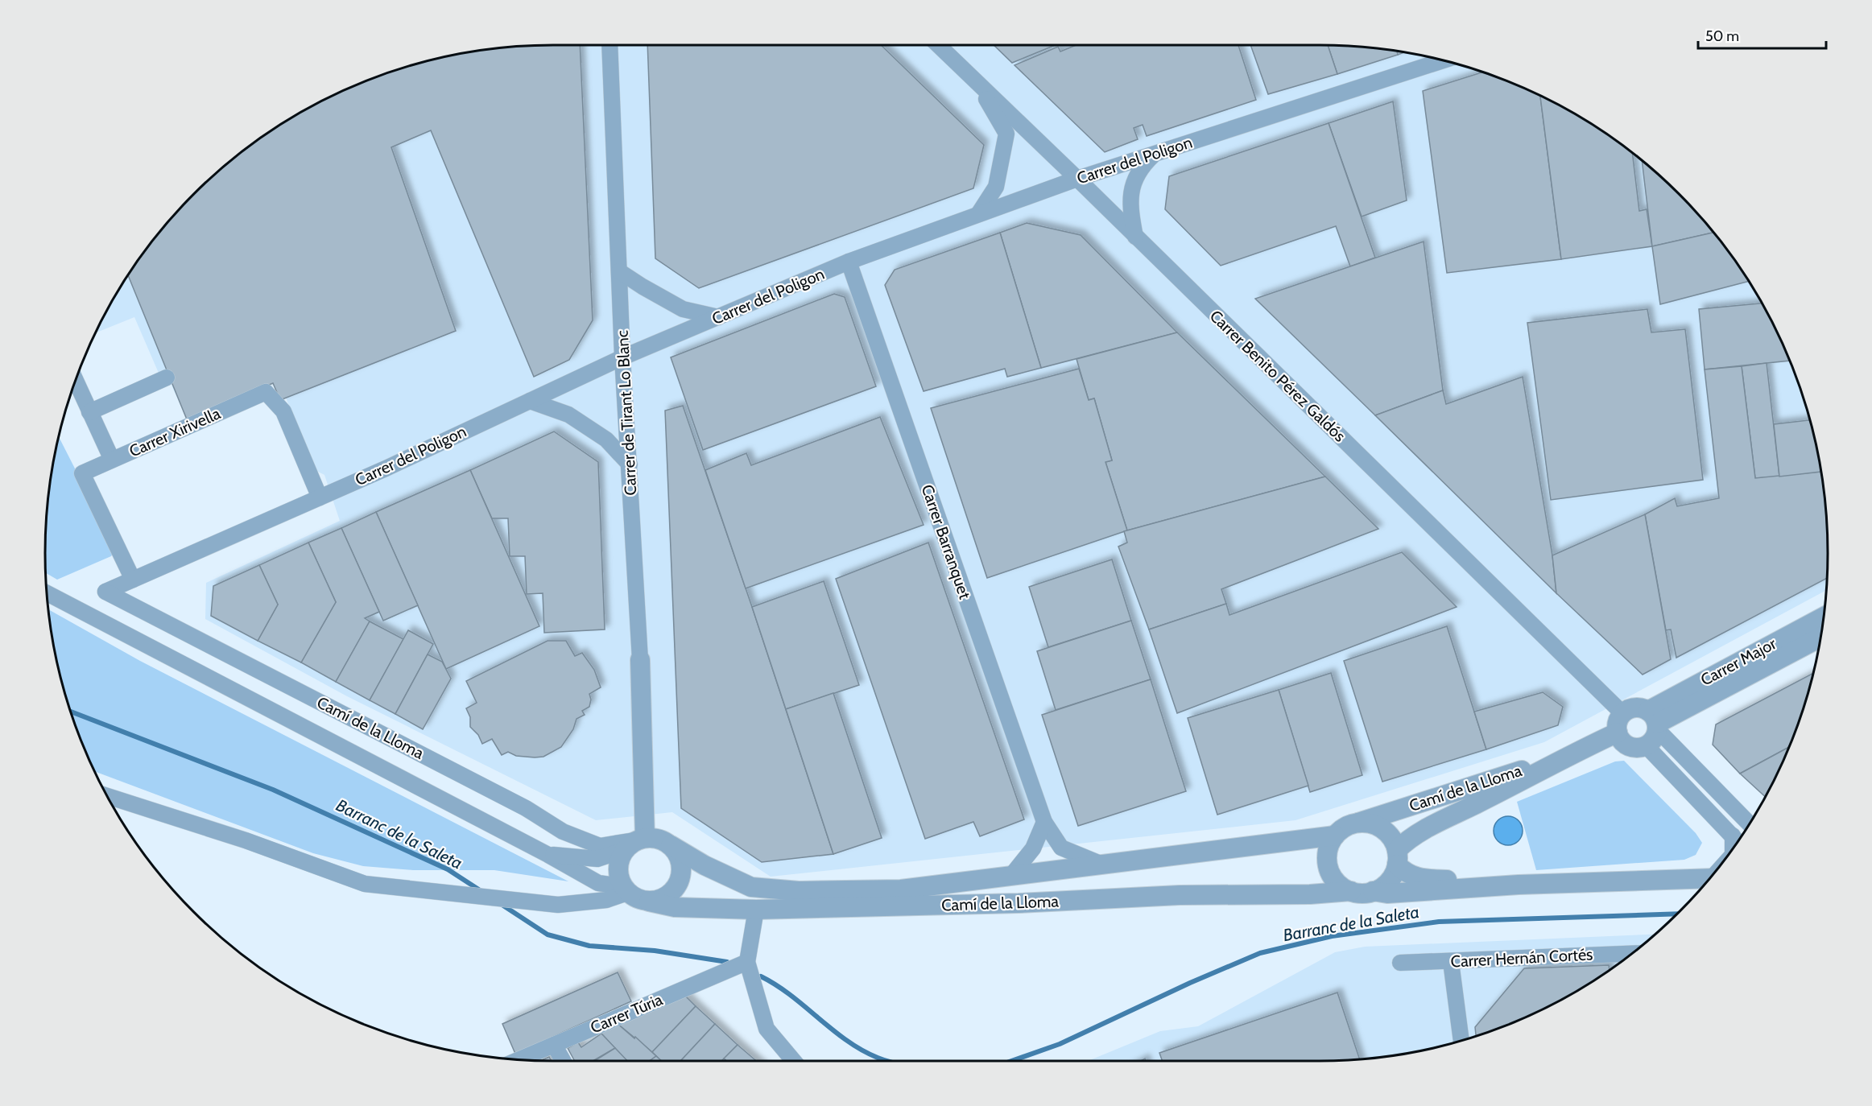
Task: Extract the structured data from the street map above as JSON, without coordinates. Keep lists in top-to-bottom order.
{
  "streets": {
    "street": [
      "Carrer del Poligon",
      "Carrer Benito Pérez Galdós",
      "Carrer de Tirant Lo Blanc",
      "Carrer Xirivella",
      "Carrer Barranquet",
      "Carrer Major",
      "Camí de la Lloma",
      "Carrer Hernán Cortés",
      "Carrer Túria"
    ]
  },
  "crossings": [
    ["Carrer del Poligon", "Carrer Benito Pérez Galdós"],
    ["Carrer del Poligon", "Carrer de Tirant Lo Blanc"],
    ["Carrer del Poligon", "Carrer Xirivella"],
    ["Carrer del Poligon", "Carrer Barranquet"],
    ["Carrer del Poligon", "Camí de la Lloma"],
    ["Carrer Benito Pérez Galdós", "Carrer Major"],
    ["Carrer Benito Pérez Galdós", "Camí de la Lloma"],
    ["Carrer de Tirant Lo Blanc", "Camí de la Lloma"],
    ["Carrer Barranquet", "Camí de la Lloma"],
    ["Carrer Major", "Camí de la Lloma"]
  ],
  "water": ["Barranc de la Saleta"],
  "scale_bar": "50 m"
}
